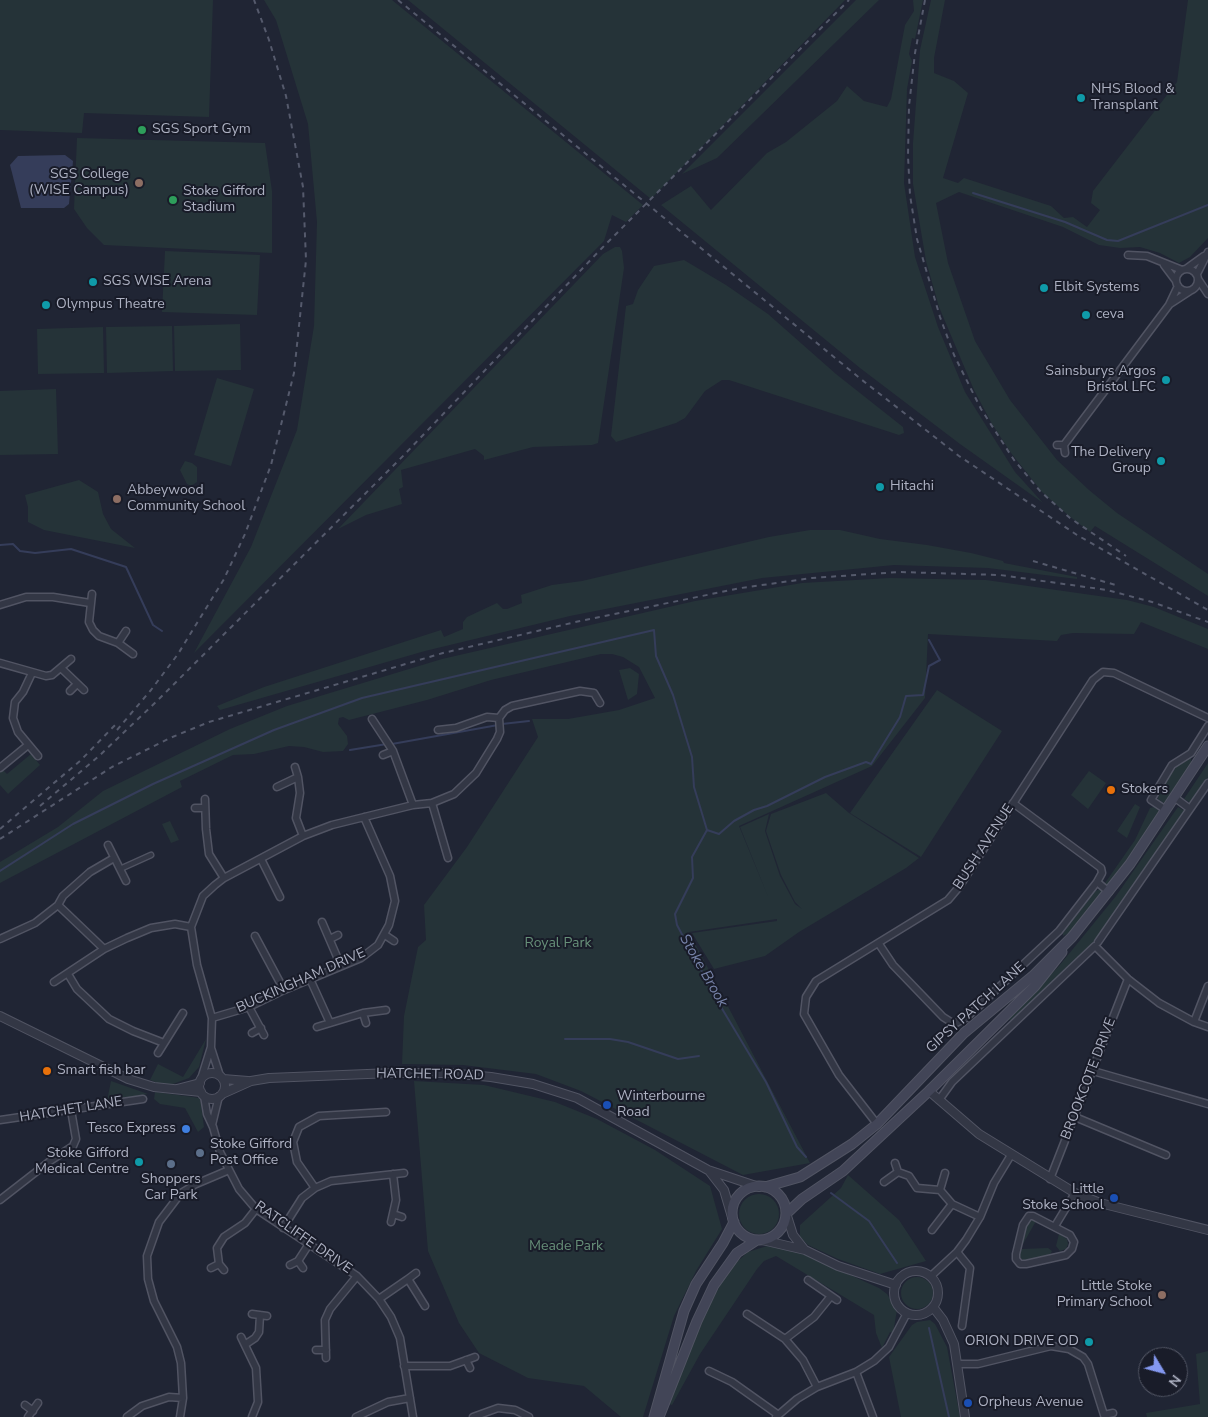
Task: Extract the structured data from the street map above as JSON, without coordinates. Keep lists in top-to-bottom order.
{
  "streets": {
    "main road": ["GIPSY PATCH LANE"],
    "street": [
      "BUSH AVENUE",
      "BUCKINGHAM DRIVE",
      "HATCHET ROAD",
      "BROOKCOTE DRIVE",
      "HATCHET LANE",
      "RATCLIFFE DRIVE"
    ]
  },
  "crossings": [
    ["BUSH AVENUE", "GIPSY PATCH LANE"],
    ["GIPSY PATCH LANE", "HATCHET ROAD"],
    ["HATCHET ROAD", "RATCLIFFE DRIVE"]
  ],
  "water": ["Stoke Brook"],
  "parks": ["Royal Park", "Meade Park"],
  "places": [
    "NHS Blood & Transplant",
    "SGS Sport Gym",
    "SGS College (WISE Campus)",
    "Stoke Gifford Stadium",
    "SGS WISE Arena",
    "Elbit Systems",
    "Olympus Theatre",
    "ceva",
    "Sainsburys Argos Bristol LFC",
    "The Delivery Group",
    "Hitachi",
    "Abbeywood Community School",
    "Stokers",
    "Smart fish bar",
    "Winterbourne Road",
    "Tesco Express",
    "Stoke Gifford Post Office",
    "Stoke Gifford Medical Centre",
    "Shoppers Car Park",
    "Little Stoke School",
    "Little Stoke Primary School",
    "ORION DRIVE OD",
    "Orpheus Avenue"
  ],
  "north": "bottom right"
}
